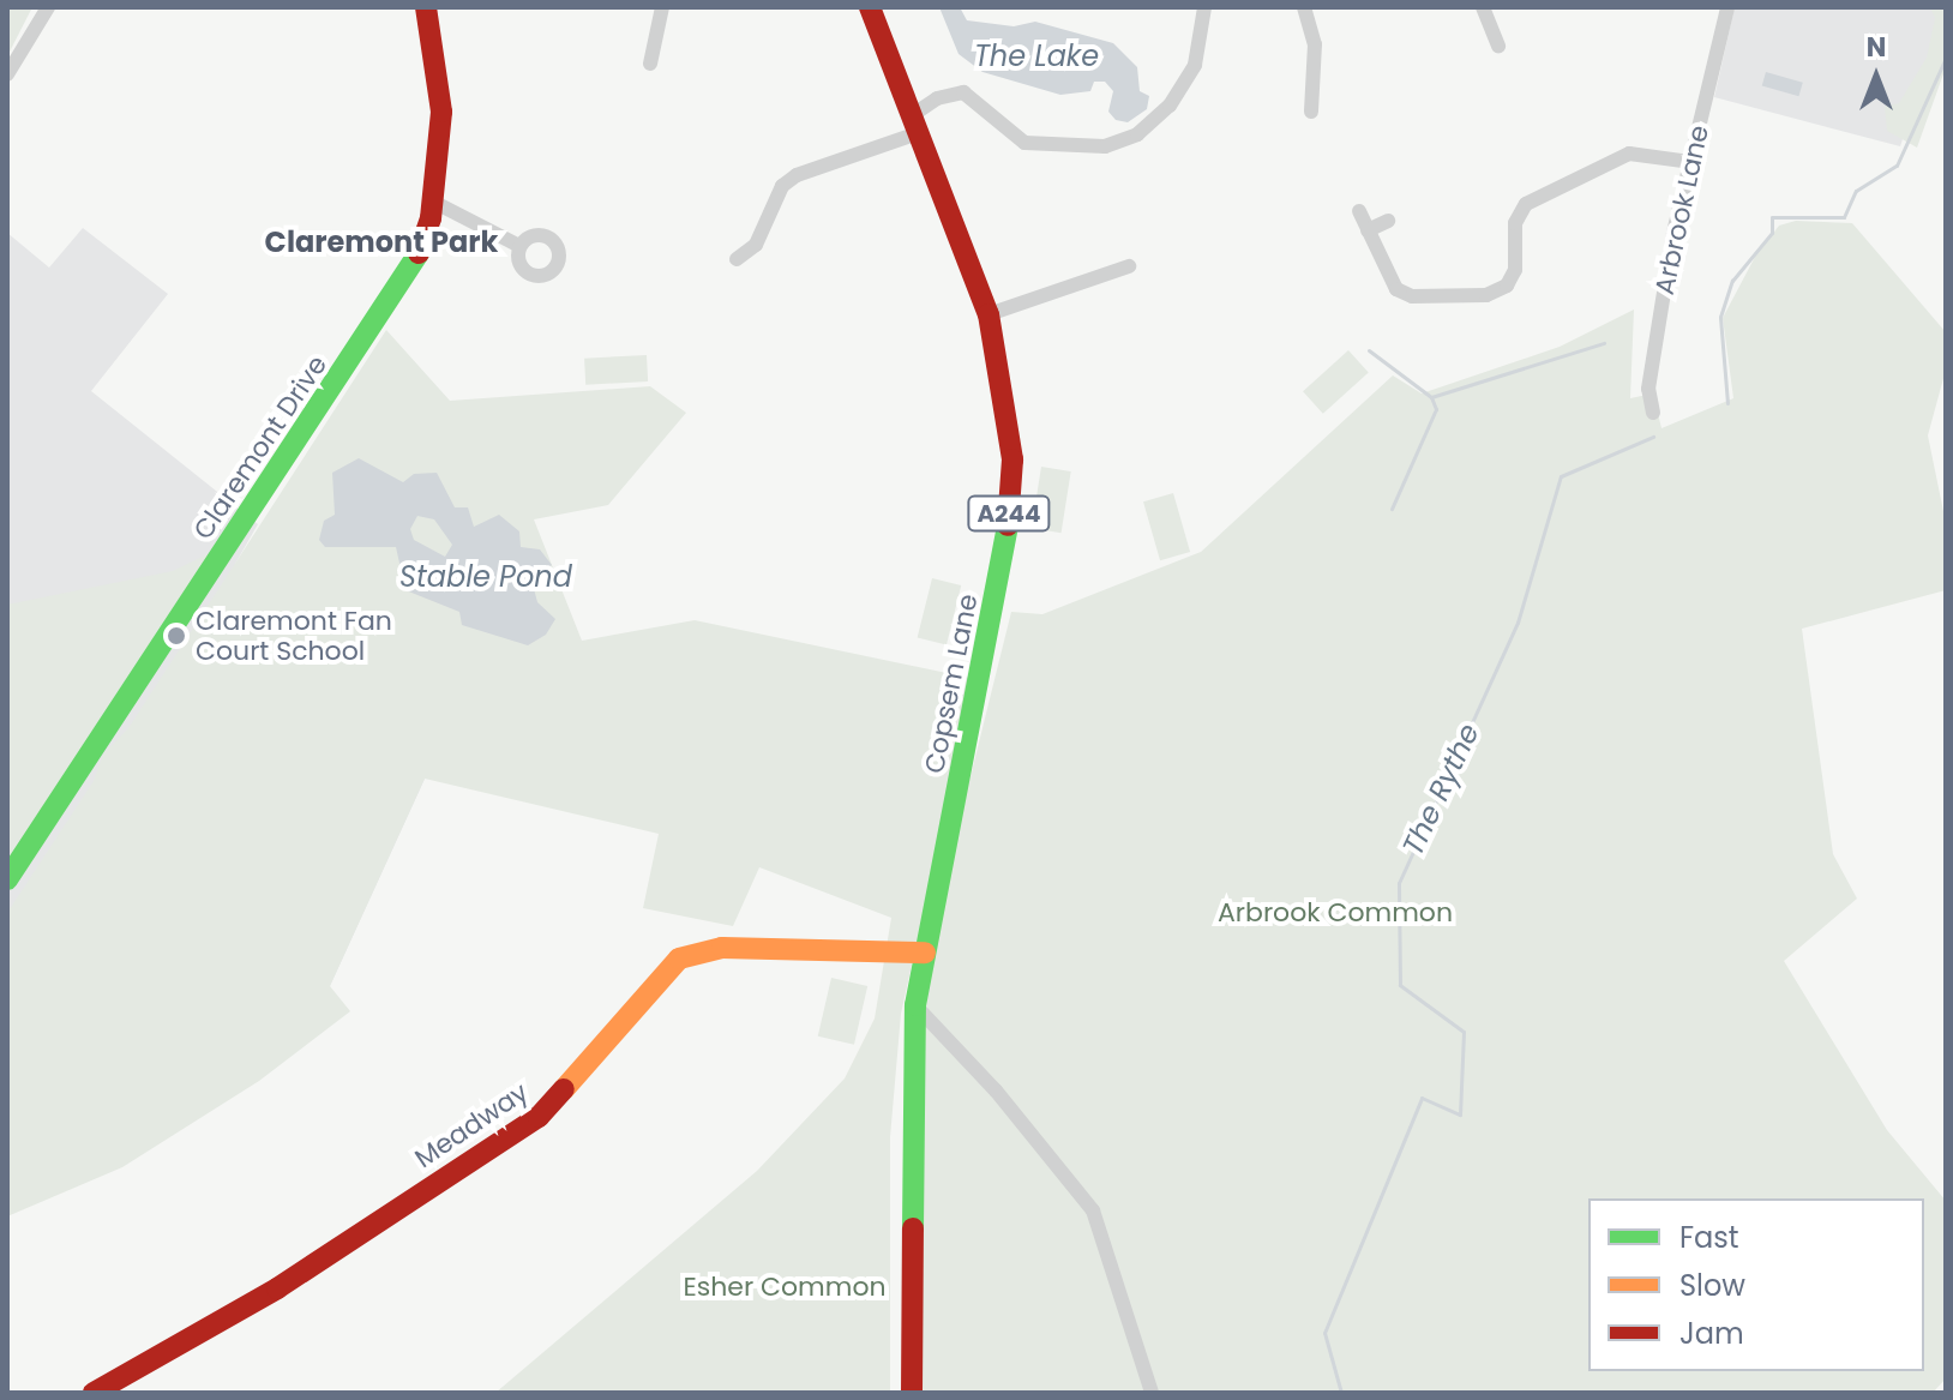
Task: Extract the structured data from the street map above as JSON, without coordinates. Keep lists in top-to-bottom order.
{
  "streets": {
    "street": [
      "Arbrook Lane",
      "Claremont Drive",
      "A244",
      "Copsem Lane",
      "Meadway"
    ]
  },
  "crossings": [
    ["Copsem Lane", "Meadway"]
  ],
  "districts": ["Claremont Park"],
  "water": ["The Lake", "Stable Pond", "The Rythe"],
  "parks": ["Arbrook Common", "Esher Common"],
  "places": ["Claremont Fan Court School"],
  "legend": ["Fast", "Slow", "Jam"],
  "north": "top"
}
